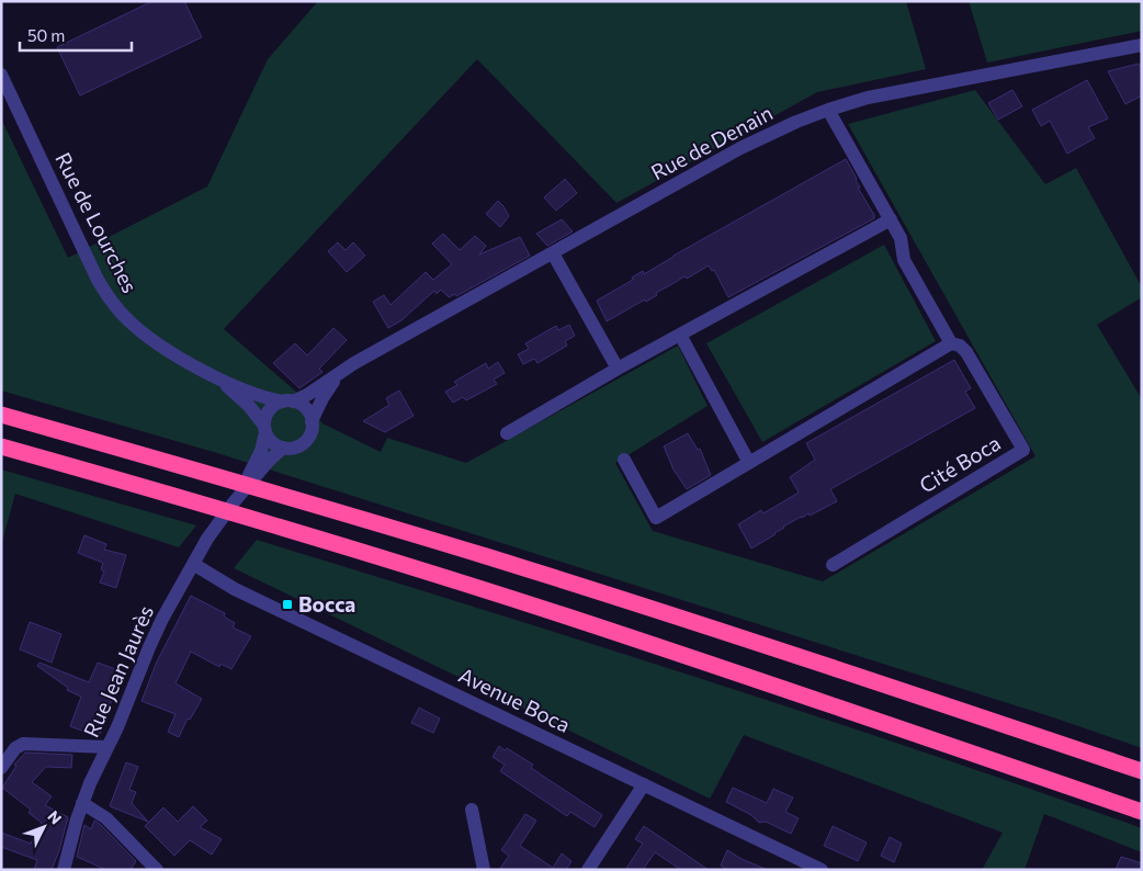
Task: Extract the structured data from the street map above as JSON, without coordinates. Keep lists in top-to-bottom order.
{
  "streets": {
    "street": [
      "Rue de Denain",
      "Rue de Lourches",
      "Cité Boca",
      "Rue Jean Jaurès",
      "Avenue Boca"
    ]
  },
  "crossings": [
    ["Rue de Denain", "Rue de Lourches"],
    ["Rue de Denain", "Cité Boca"],
    ["Rue de Denain", "Rue Jean Jaurès"],
    ["Rue de Lourches", "Rue Jean Jaurès"],
    ["Rue Jean Jaurès", "Avenue Boca"]
  ],
  "places": {
    "transit": ["Bocca"]
  },
  "scale_bar": "50 m",
  "north": "top right"
}
